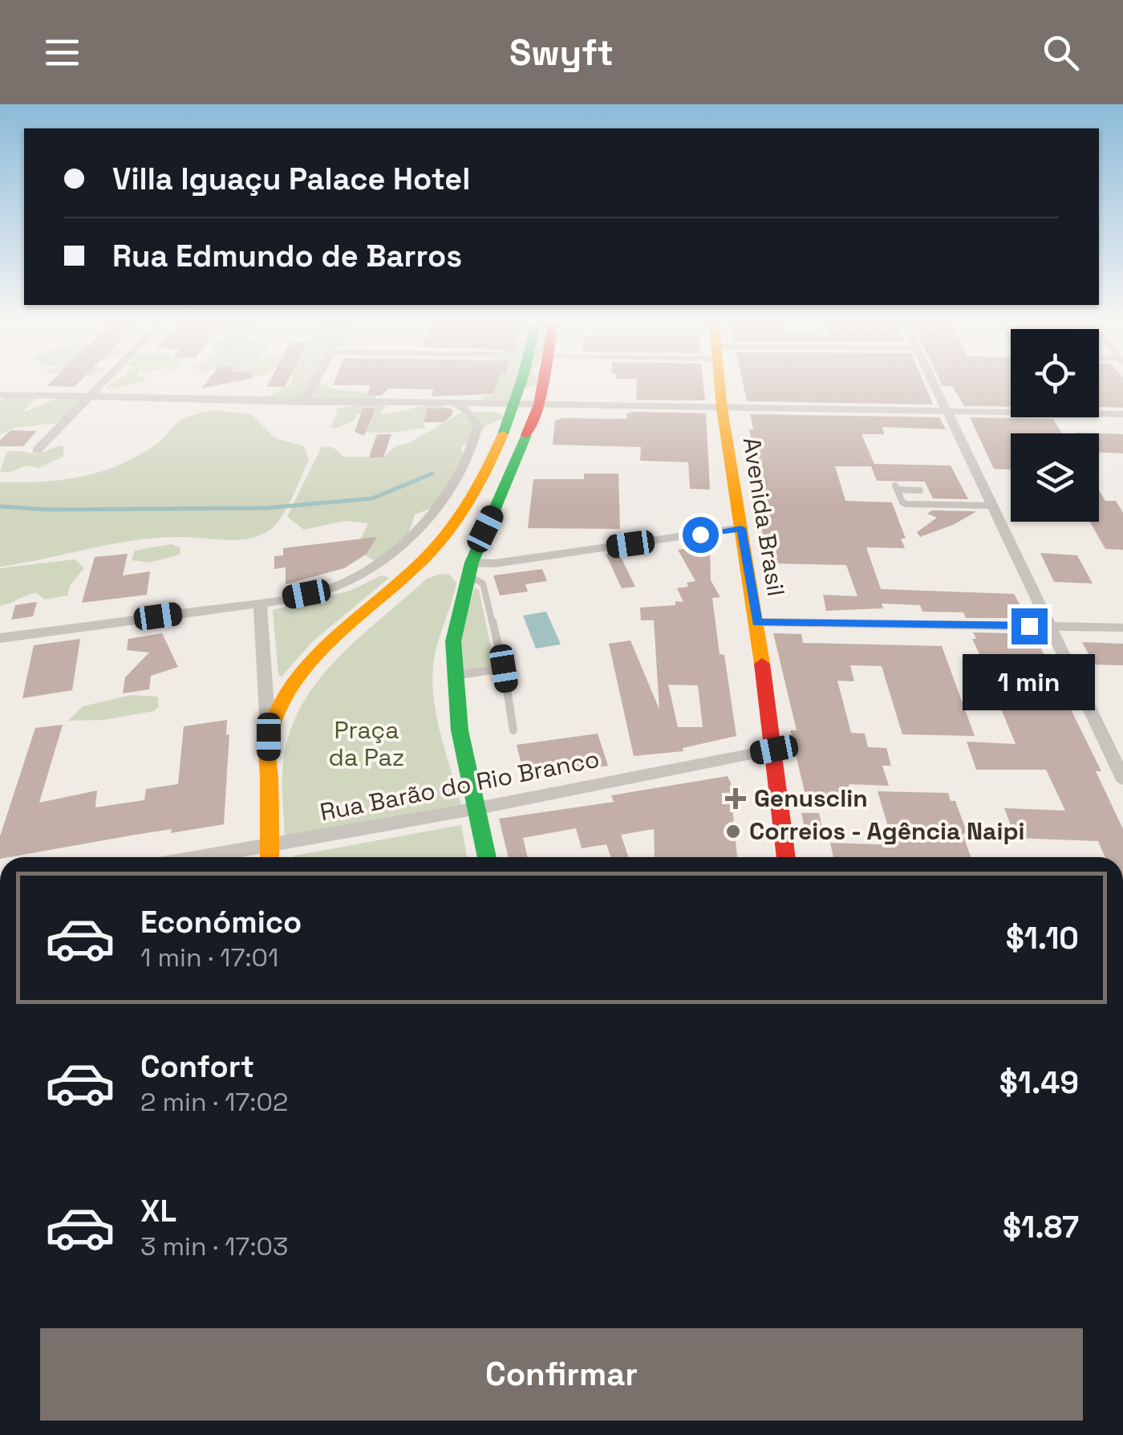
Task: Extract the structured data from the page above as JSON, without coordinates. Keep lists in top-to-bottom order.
{
  "streets": {
    "main road": ["Avenida Brasil"],
    "street": ["Rua Barão do Rio Branco"]
  },
  "crossings": [
    ["Avenida Brasil", "Rua Barão do Rio Branco"]
  ],
  "parks": ["Praça da Paz"],
  "places": {
    "health": ["Genusclin"],
    "other": ["Correios - Agência Naipi"]
  },
  "page": {
    "header": "Swyft",
    "banner": ["Villa Iguaçu Palace Hotel", "Rua Edmundo de Barros"],
    "bubble": "1 min",
    "list": [
      {
        "name": "Económico",
        "note": "1 min · 17:01",
        "value": "$1.10"
      },
      {
        "name": "Confort",
        "note": "2 min · 17:02",
        "value": "$1.49"
      },
      {
        "name": "XL",
        "note": "3 min · 17:03",
        "value": "$1.87"
      }
    ],
    "buttons": "Confirmar"
  }
}
